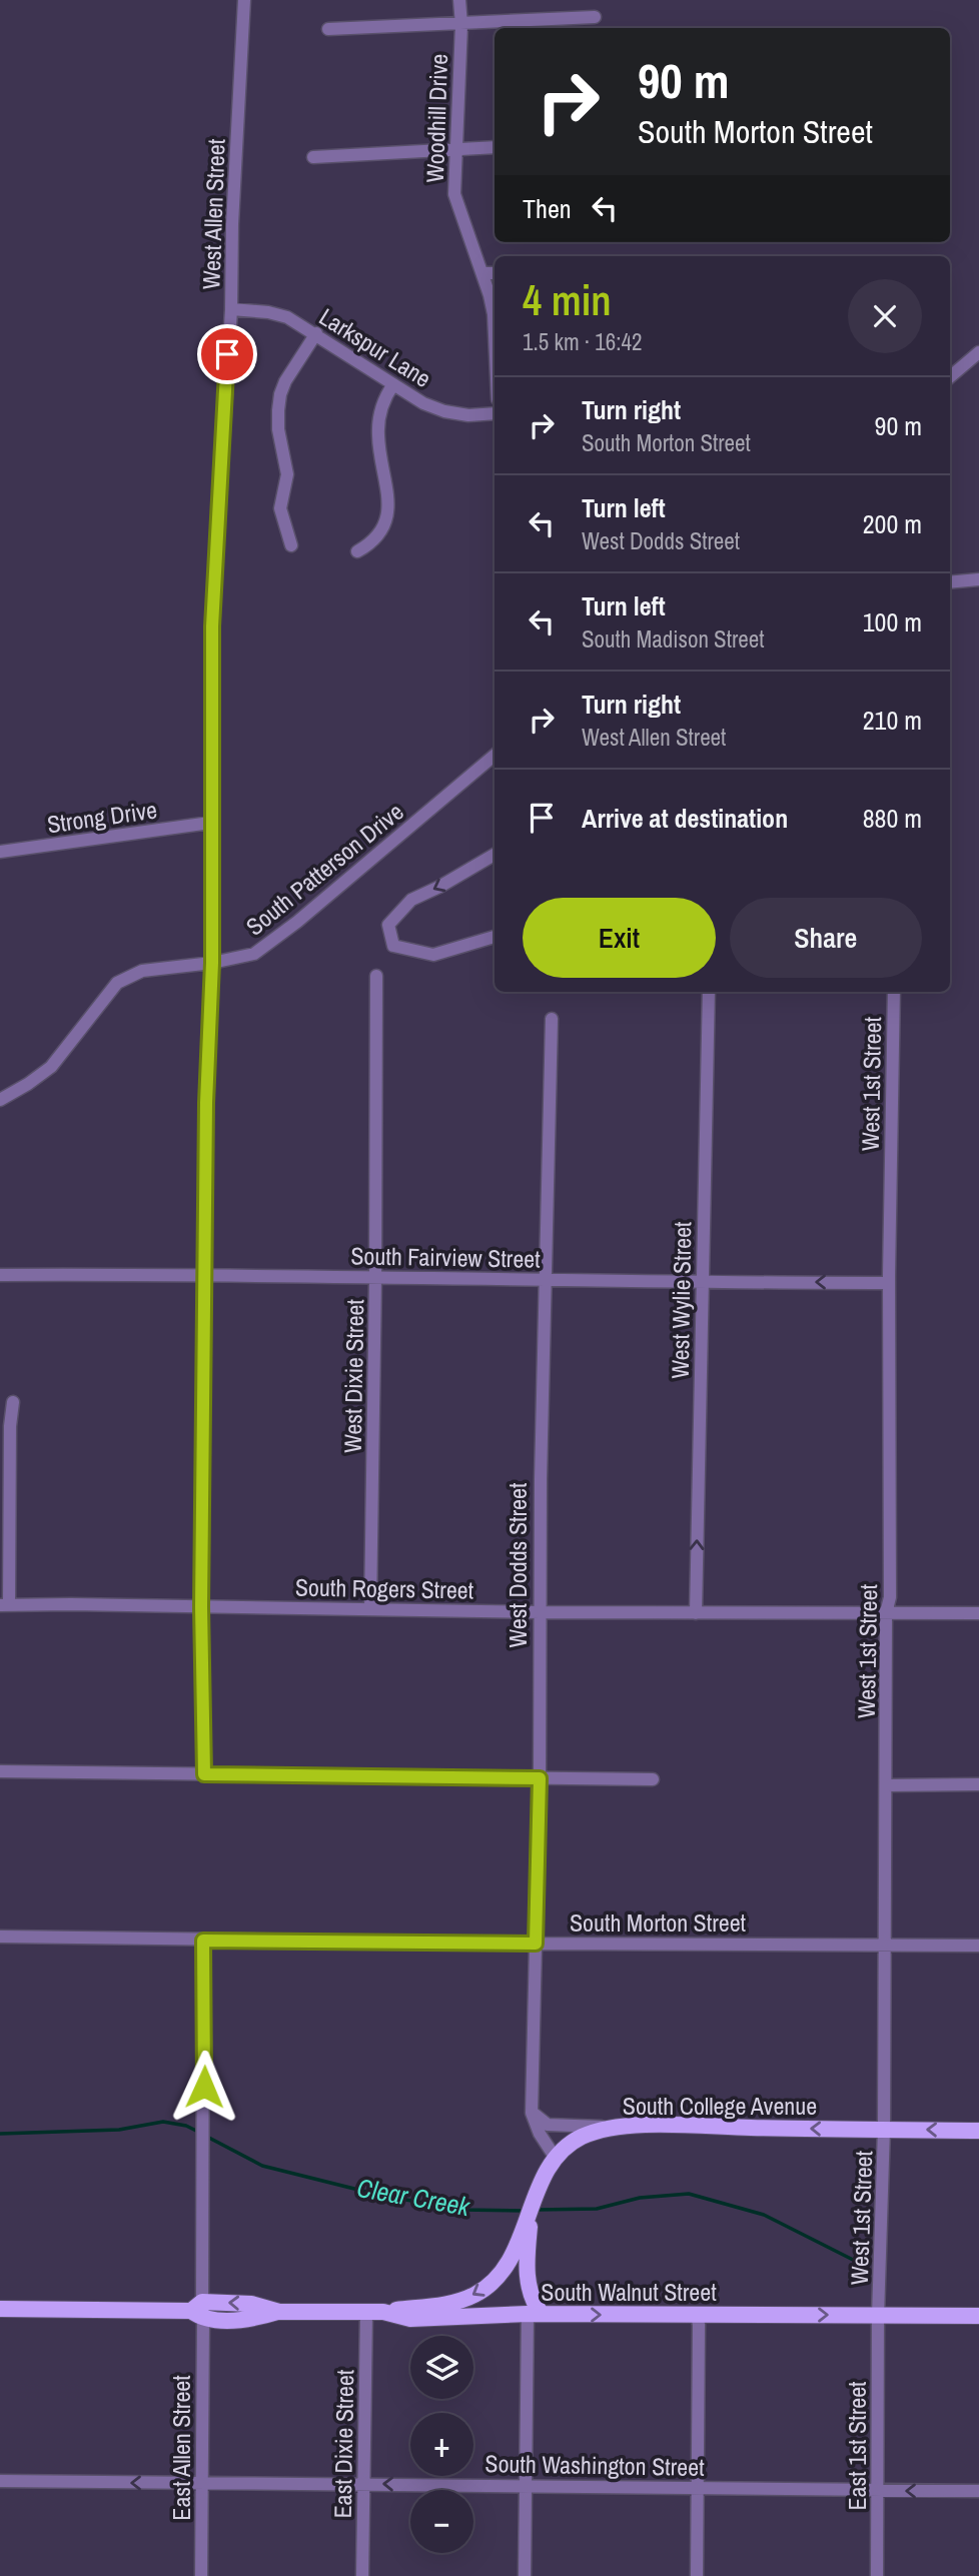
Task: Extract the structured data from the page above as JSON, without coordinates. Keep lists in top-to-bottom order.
{
  "streets": {
    "main road": ["South College Avenue", "South Walnut Street"],
    "street": [
      "Woodhill Drive",
      "West Allen Street",
      "Larkspur Lane",
      "Strong Drive",
      "South Patterson Drive",
      "West 1st Street",
      "South Fairview Street",
      "West Wylie Street",
      "West Dixie Street",
      "West Dodds Street",
      "South Rogers Street",
      "South Morton Street",
      "East Dixie Street",
      "East 1st Street",
      "East Allen Street",
      "South Washington Street"
    ]
  },
  "crossings": [
    ["West Allen Street", "Larkspur Lane"],
    ["West Allen Street", "Strong Drive"],
    ["West Allen Street", "South Patterson Drive"],
    ["West Allen Street", "South Fairview Street"],
    ["West Allen Street", "South Rogers Street"],
    ["West 1st Street", "South Fairview Street"],
    ["West 1st Street", "South Rogers Street"],
    ["West 1st Street", "South Morton Street"],
    ["West 1st Street", "South College Avenue"],
    ["West 1st Street", "South Walnut Street"],
    ["West 1st Street", "East 1st Street"],
    ["South Fairview Street", "West Wylie Street"],
    ["South Fairview Street", "West Dixie Street"],
    ["South Fairview Street", "West Dodds Street"],
    ["West Wylie Street", "South Rogers Street"],
    ["West Dixie Street", "South Rogers Street"],
    ["West Dodds Street", "South Rogers Street"],
    ["West Dodds Street", "South Morton Street"],
    ["West Dodds Street", "South College Avenue"],
    ["South Walnut Street", "East Dixie Street"],
    ["South Walnut Street", "East 1st Street"],
    ["South Walnut Street", "East Allen Street"],
    ["East Dixie Street", "South Washington Street"],
    ["East 1st Street", "South Washington Street"],
    ["East Allen Street", "South Washington Street"]
  ],
  "one_way": ["West Wylie Street", "South College Avenue", "South Washington Street"],
  "water": ["Clear Creek"],
  "page": {
    "turn": ["90 m", "South Morton Street"],
    "then": "Then",
    "heading": ["4 min", "1.5 km · 16:42"],
    "list": [
      {
        "name": "Turn right",
        "note": "South Morton Street",
        "value": "90 m"
      },
      {
        "name": "Turn left",
        "note": "West Dodds Street",
        "value": "200 m"
      },
      {
        "name": "Turn left",
        "note": "South Madison Street",
        "value": "100 m"
      },
      {
        "name": "Turn right",
        "note": "West Allen Street",
        "value": "210 m"
      },
      {
        "name": "Arrive at destination",
        "value": "880 m"
      }
    ],
    "buttons": ["Exit", "Share"],
    "map_buttons": ["+", "−"]
  }
}
